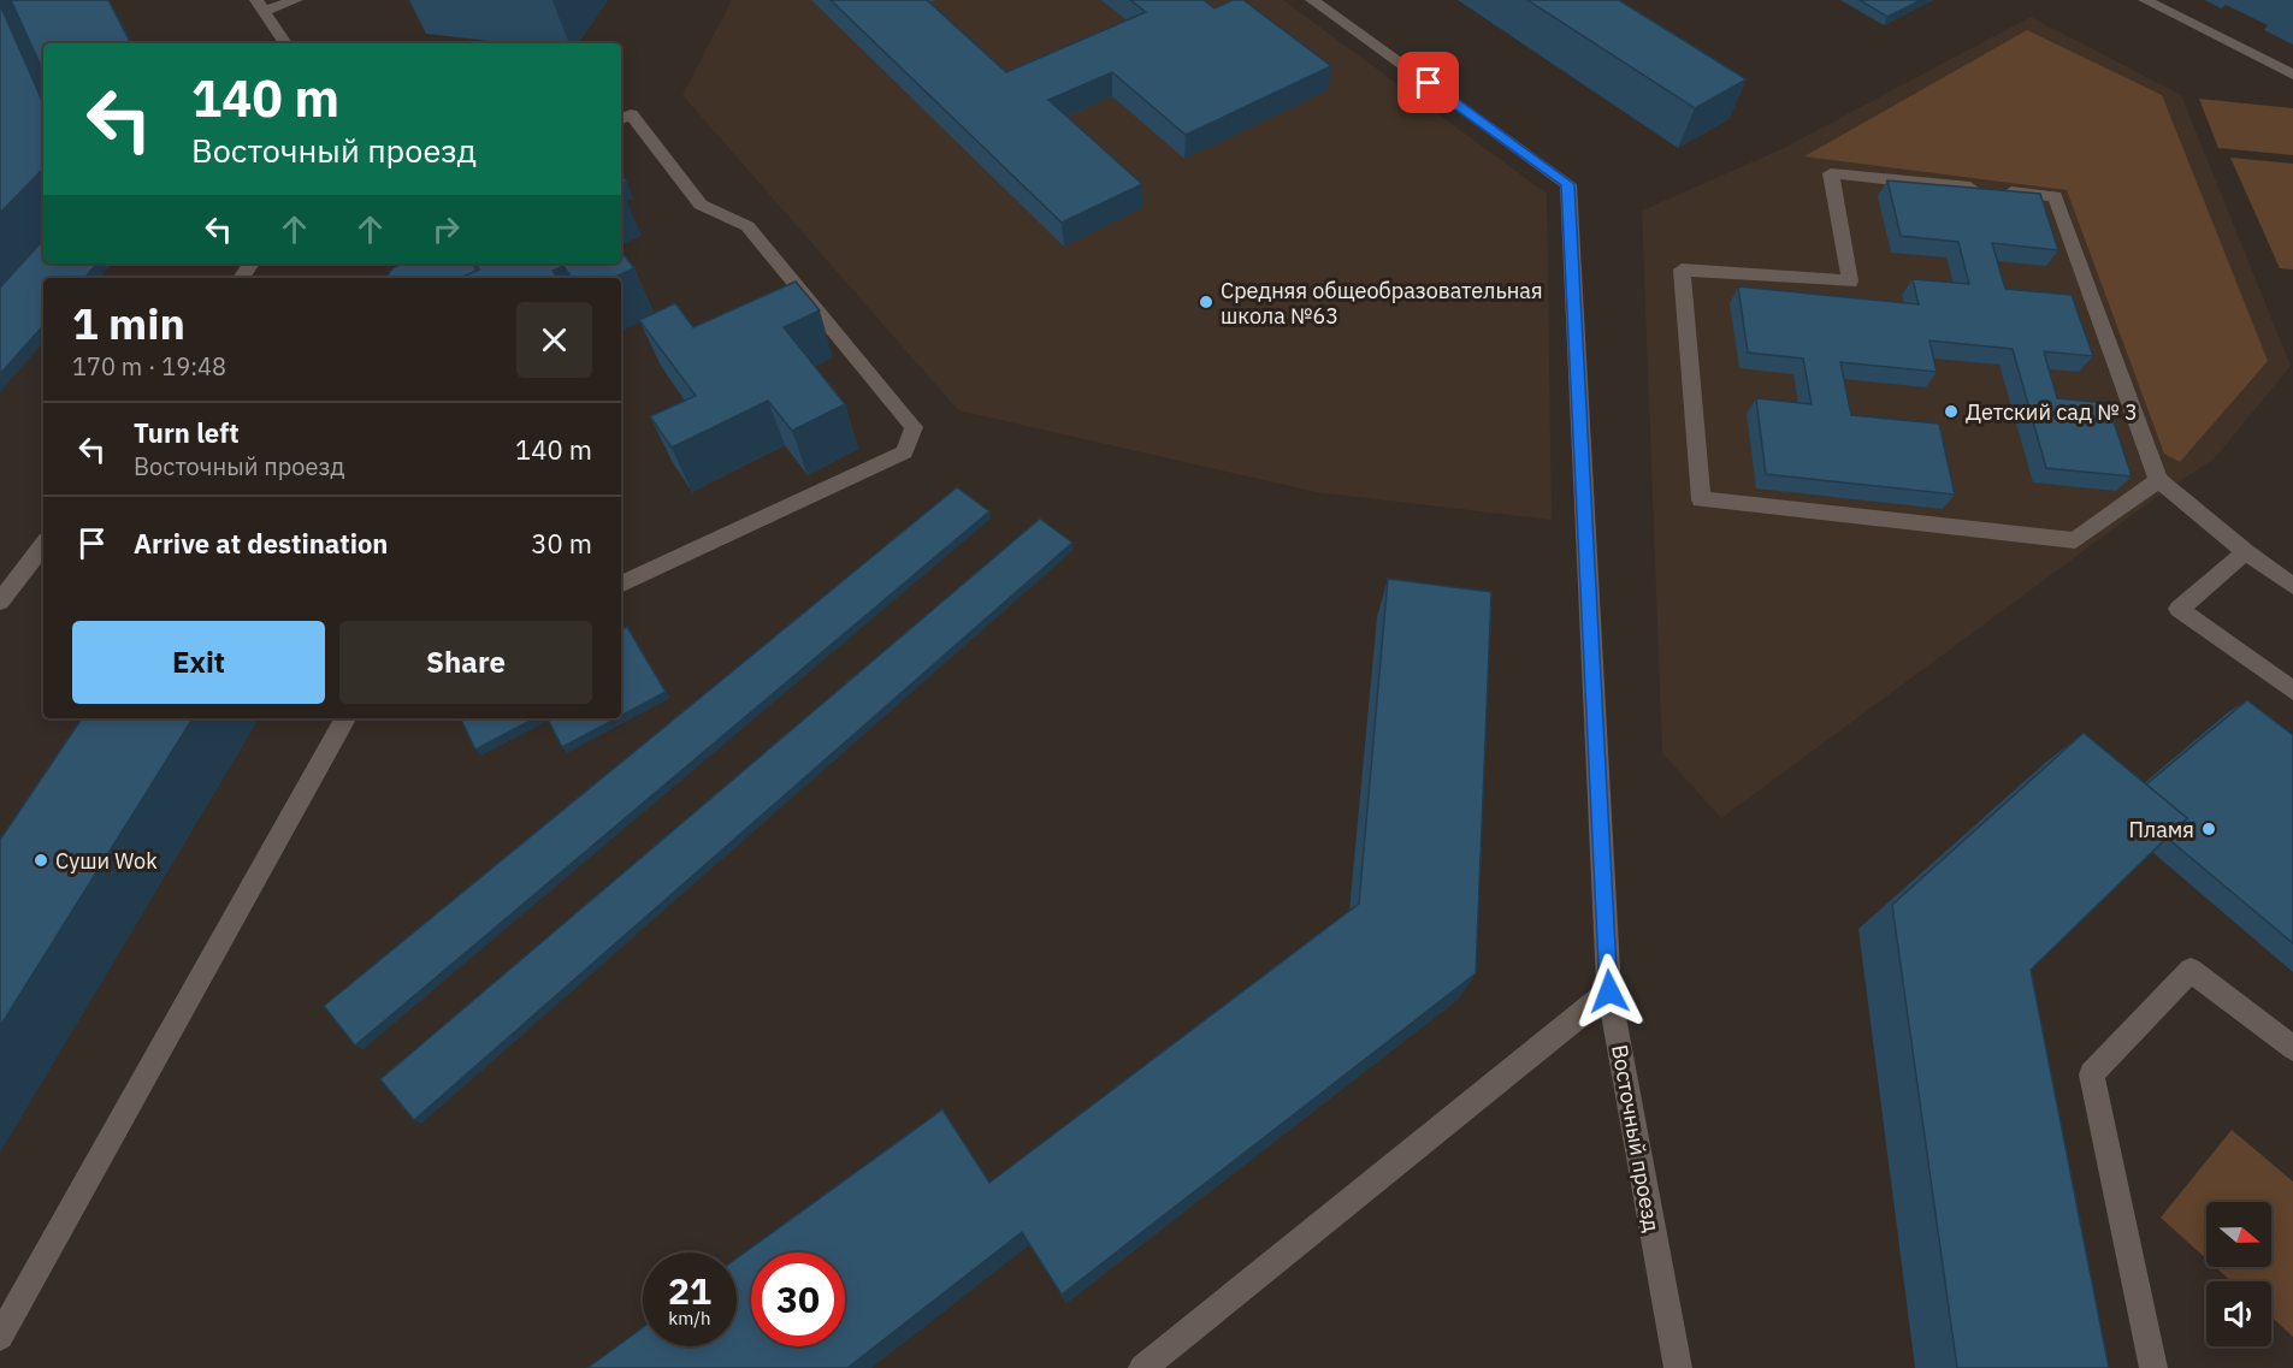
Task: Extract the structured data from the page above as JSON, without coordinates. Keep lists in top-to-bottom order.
{
  "streets": {
    "street": ["Восточный проезд"]
  },
  "places": [
    "Средняя общеобразовательная школа №63",
    "Детский сад № 3",
    "Пламя",
    "Суши Wok"
  ],
  "north": "right",
  "page": {
    "turn": ["140 m", "Восточный проезд"],
    "heading": ["1 min", "170 m · 19:48"],
    "list": [
      {
        "name": "Turn left",
        "note": "Восточный проезд",
        "value": "140 m"
      },
      {
        "name": "Arrive at destination",
        "value": "30 m"
      }
    ],
    "buttons": ["Exit", "Share"],
    "speed": "21 km/h",
    "limit": "30"
  }
}
